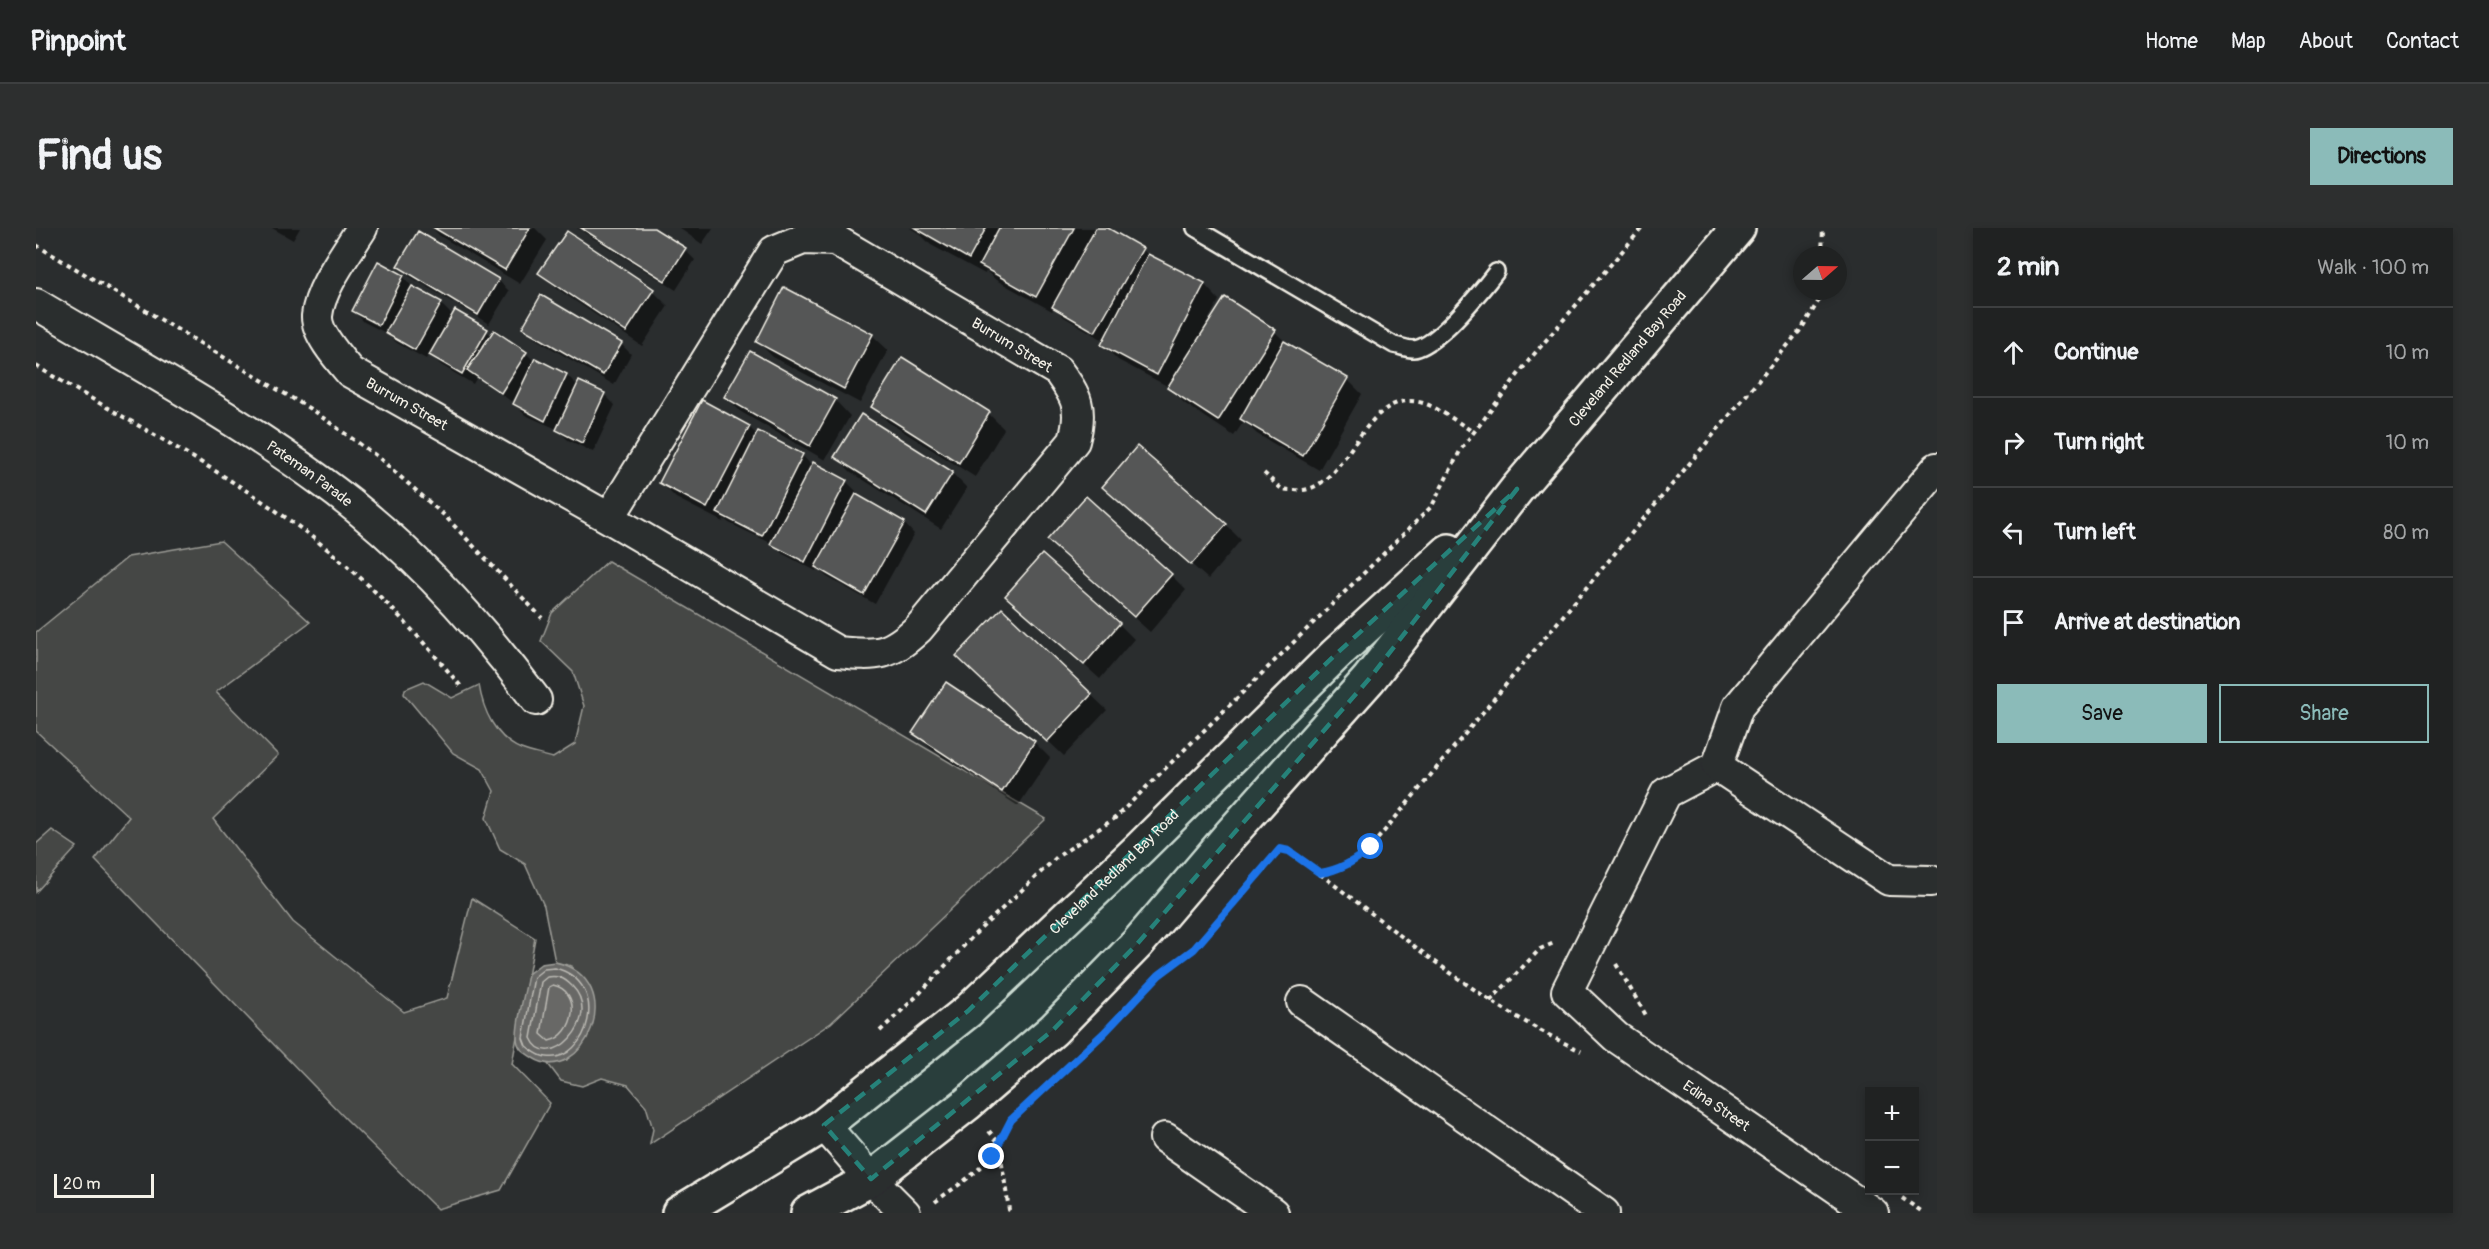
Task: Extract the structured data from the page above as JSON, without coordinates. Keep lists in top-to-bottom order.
{
  "streets": {
    "highway": ["Cleveland Redland Bay Road"],
    "street": ["Burrum Street", "Pateman Parade", "Edina Street"]
  },
  "scale_bar": "20 m",
  "north": "right",
  "page": {
    "header": "Pinpoint",
    "nav": [
      "Home",
      "Map",
      "About",
      "Contact"
    ],
    "buttons": [
      "Directions",
      ["Save", "Share"]
    ],
    "title": "Find us",
    "heading": ["2 min", "Walk · 100 m"],
    "list": [
      ["Continue", "10 m"],
      ["Turn right", "10 m"],
      ["Turn left", "80 m"],
      "Arrive at destination"
    ],
    "map_buttons": ["+", "−"],
    "scale": "20 m"
  }
}
